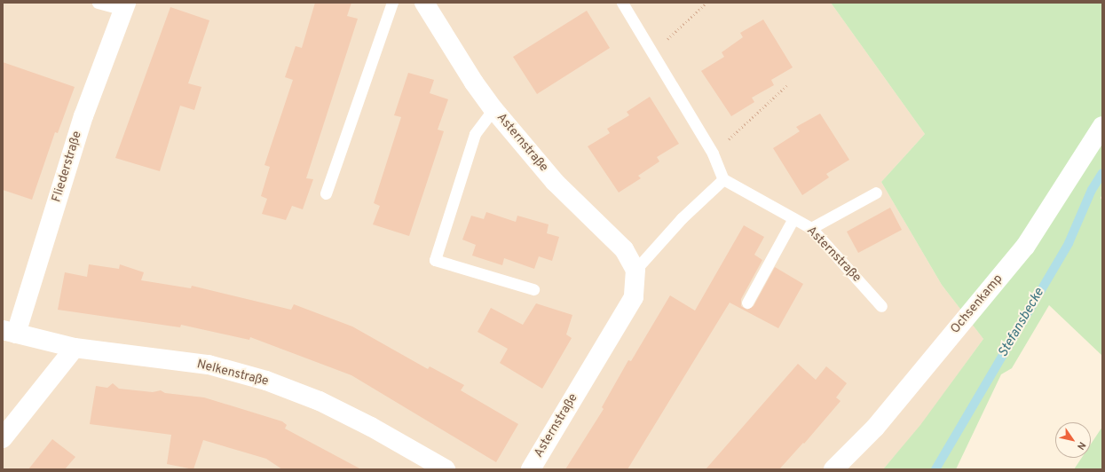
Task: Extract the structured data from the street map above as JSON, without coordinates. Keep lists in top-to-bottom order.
{
  "streets": {
    "street": [
      "Asternstraße",
      "Fliederstraße",
      "Ochsenkamp",
      "Nelkenstraße"
    ]
  },
  "crossings": [
    ["Fliederstraße", "Nelkenstraße"]
  ],
  "water": ["Stefansbecke"],
  "north": "bottom right"
}
